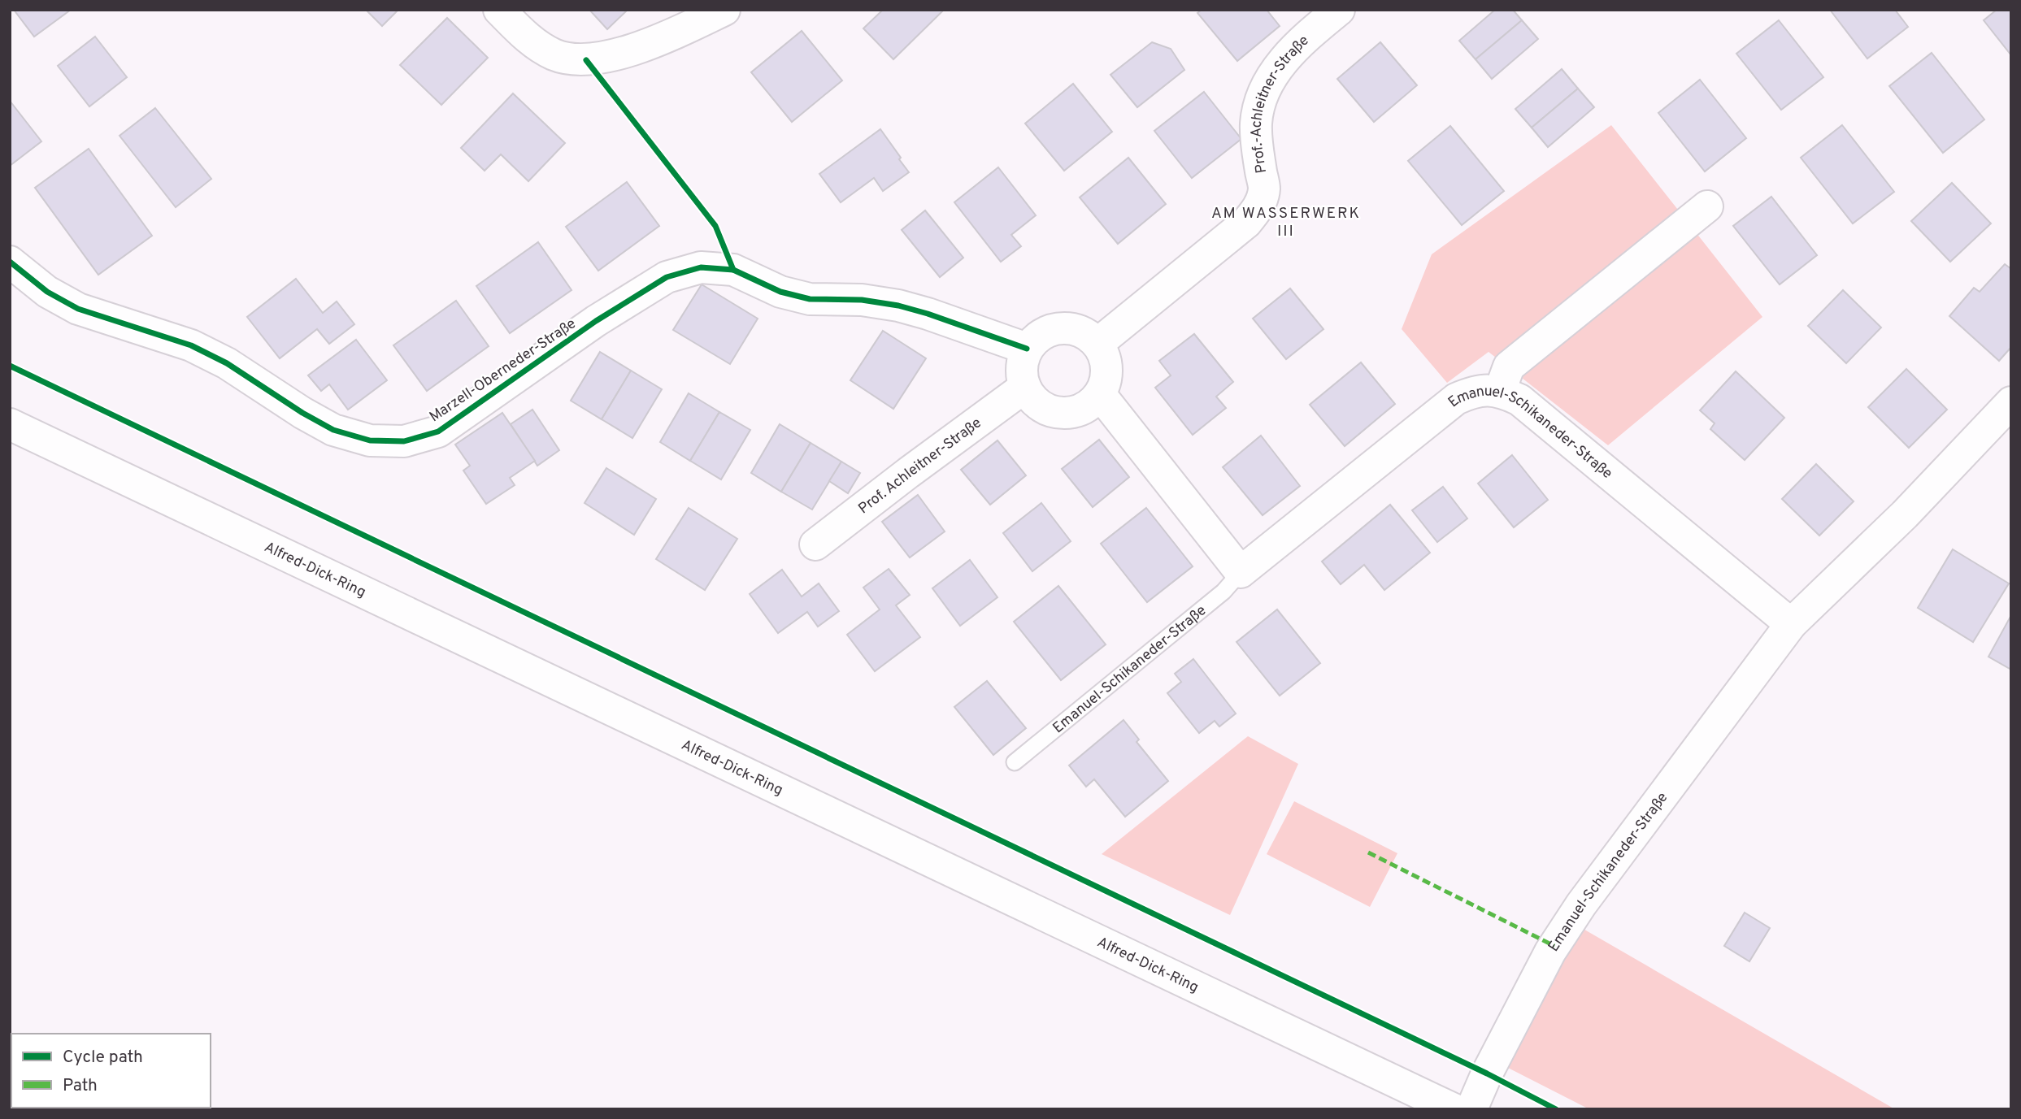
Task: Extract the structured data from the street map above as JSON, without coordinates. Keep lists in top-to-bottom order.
{
  "streets": {
    "street": [
      "Prof.-Achleitner-Straße",
      "Marzell-Oberneder-Straße",
      "Emanuel-Schikaneder-Straße",
      "Prof. Achleitner-Straße",
      "Alfred-Dick-Ring"
    ]
  },
  "crossings": [
    ["Prof.-Achleitner-Straße", "Marzell-Oberneder-Straße"],
    ["Prof.-Achleitner-Straße", "Prof. Achleitner-Straße"],
    ["Marzell-Oberneder-Straße", "Prof. Achleitner-Straße"]
  ],
  "districts": ["AM WASSERWERK III"],
  "legend": ["Cycle path", "Path"]
}
